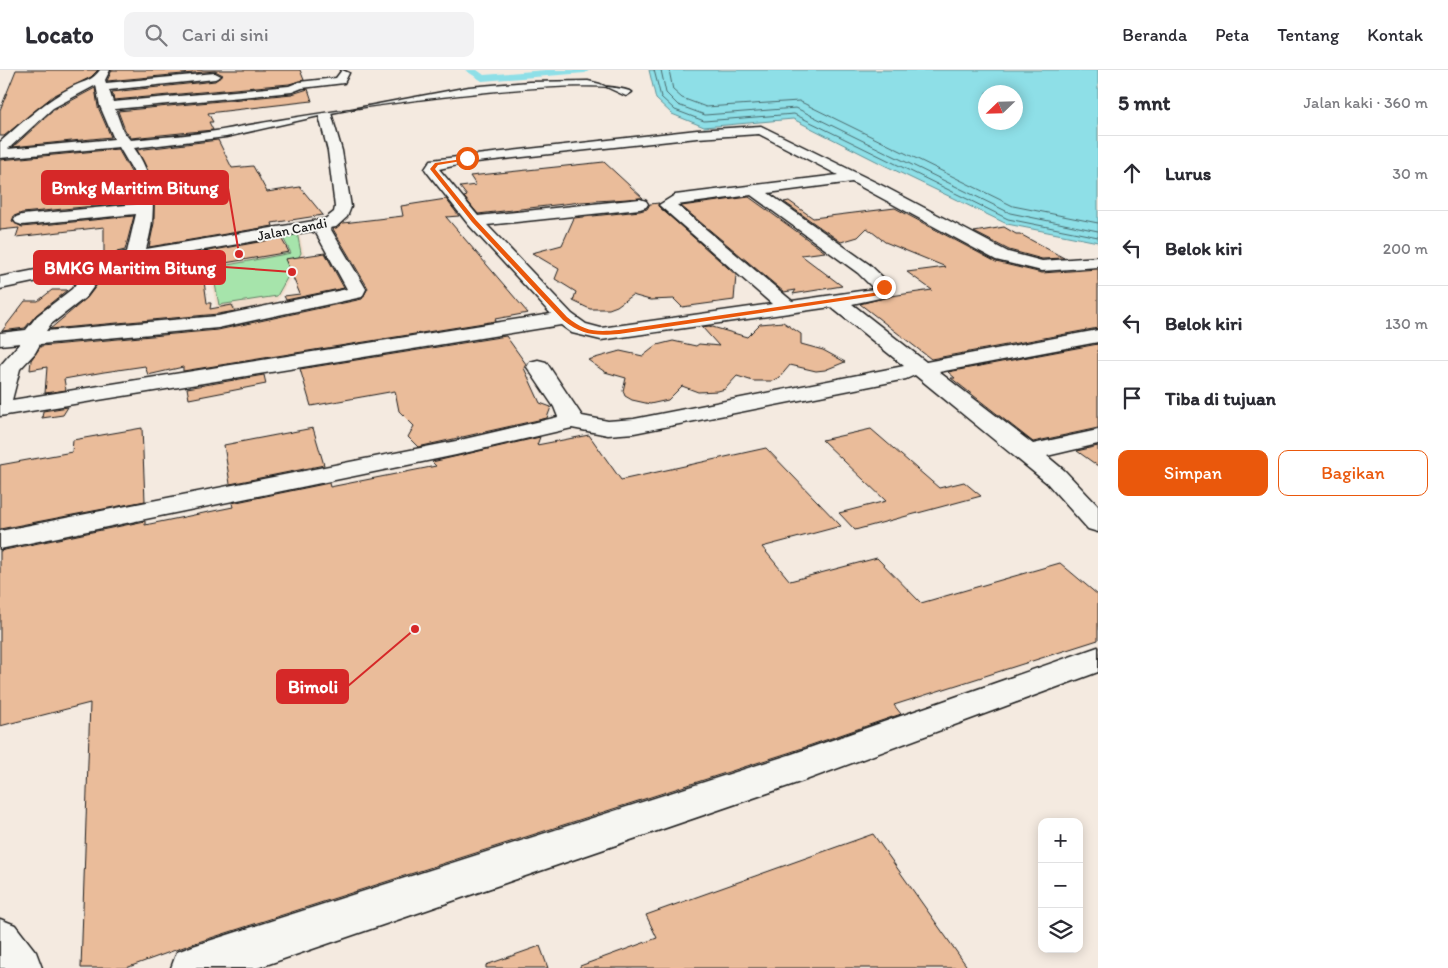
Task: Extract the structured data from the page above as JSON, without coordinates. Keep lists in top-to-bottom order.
{
  "streets": {
    "street": ["Jalan Candi"]
  },
  "places": ["Bmkg Maritim Bitung", "BMKG Maritim Bitung", "Bimoli"],
  "north": "bottom left",
  "page": {
    "header": "Locato",
    "search": "Cari di sini",
    "nav": [
      "Beranda",
      "Peta",
      "Tentang",
      "Kontak"
    ],
    "heading": ["5 mnt", "Jalan kaki · 360 m"],
    "list": [
      ["Lurus", "30 m"],
      ["Belok kiri", "200 m"],
      ["Belok kiri", "130 m"],
      "Tiba di tujuan"
    ],
    "buttons": ["Simpan", "Bagikan"],
    "map_buttons": ["+", "−"]
  }
}
